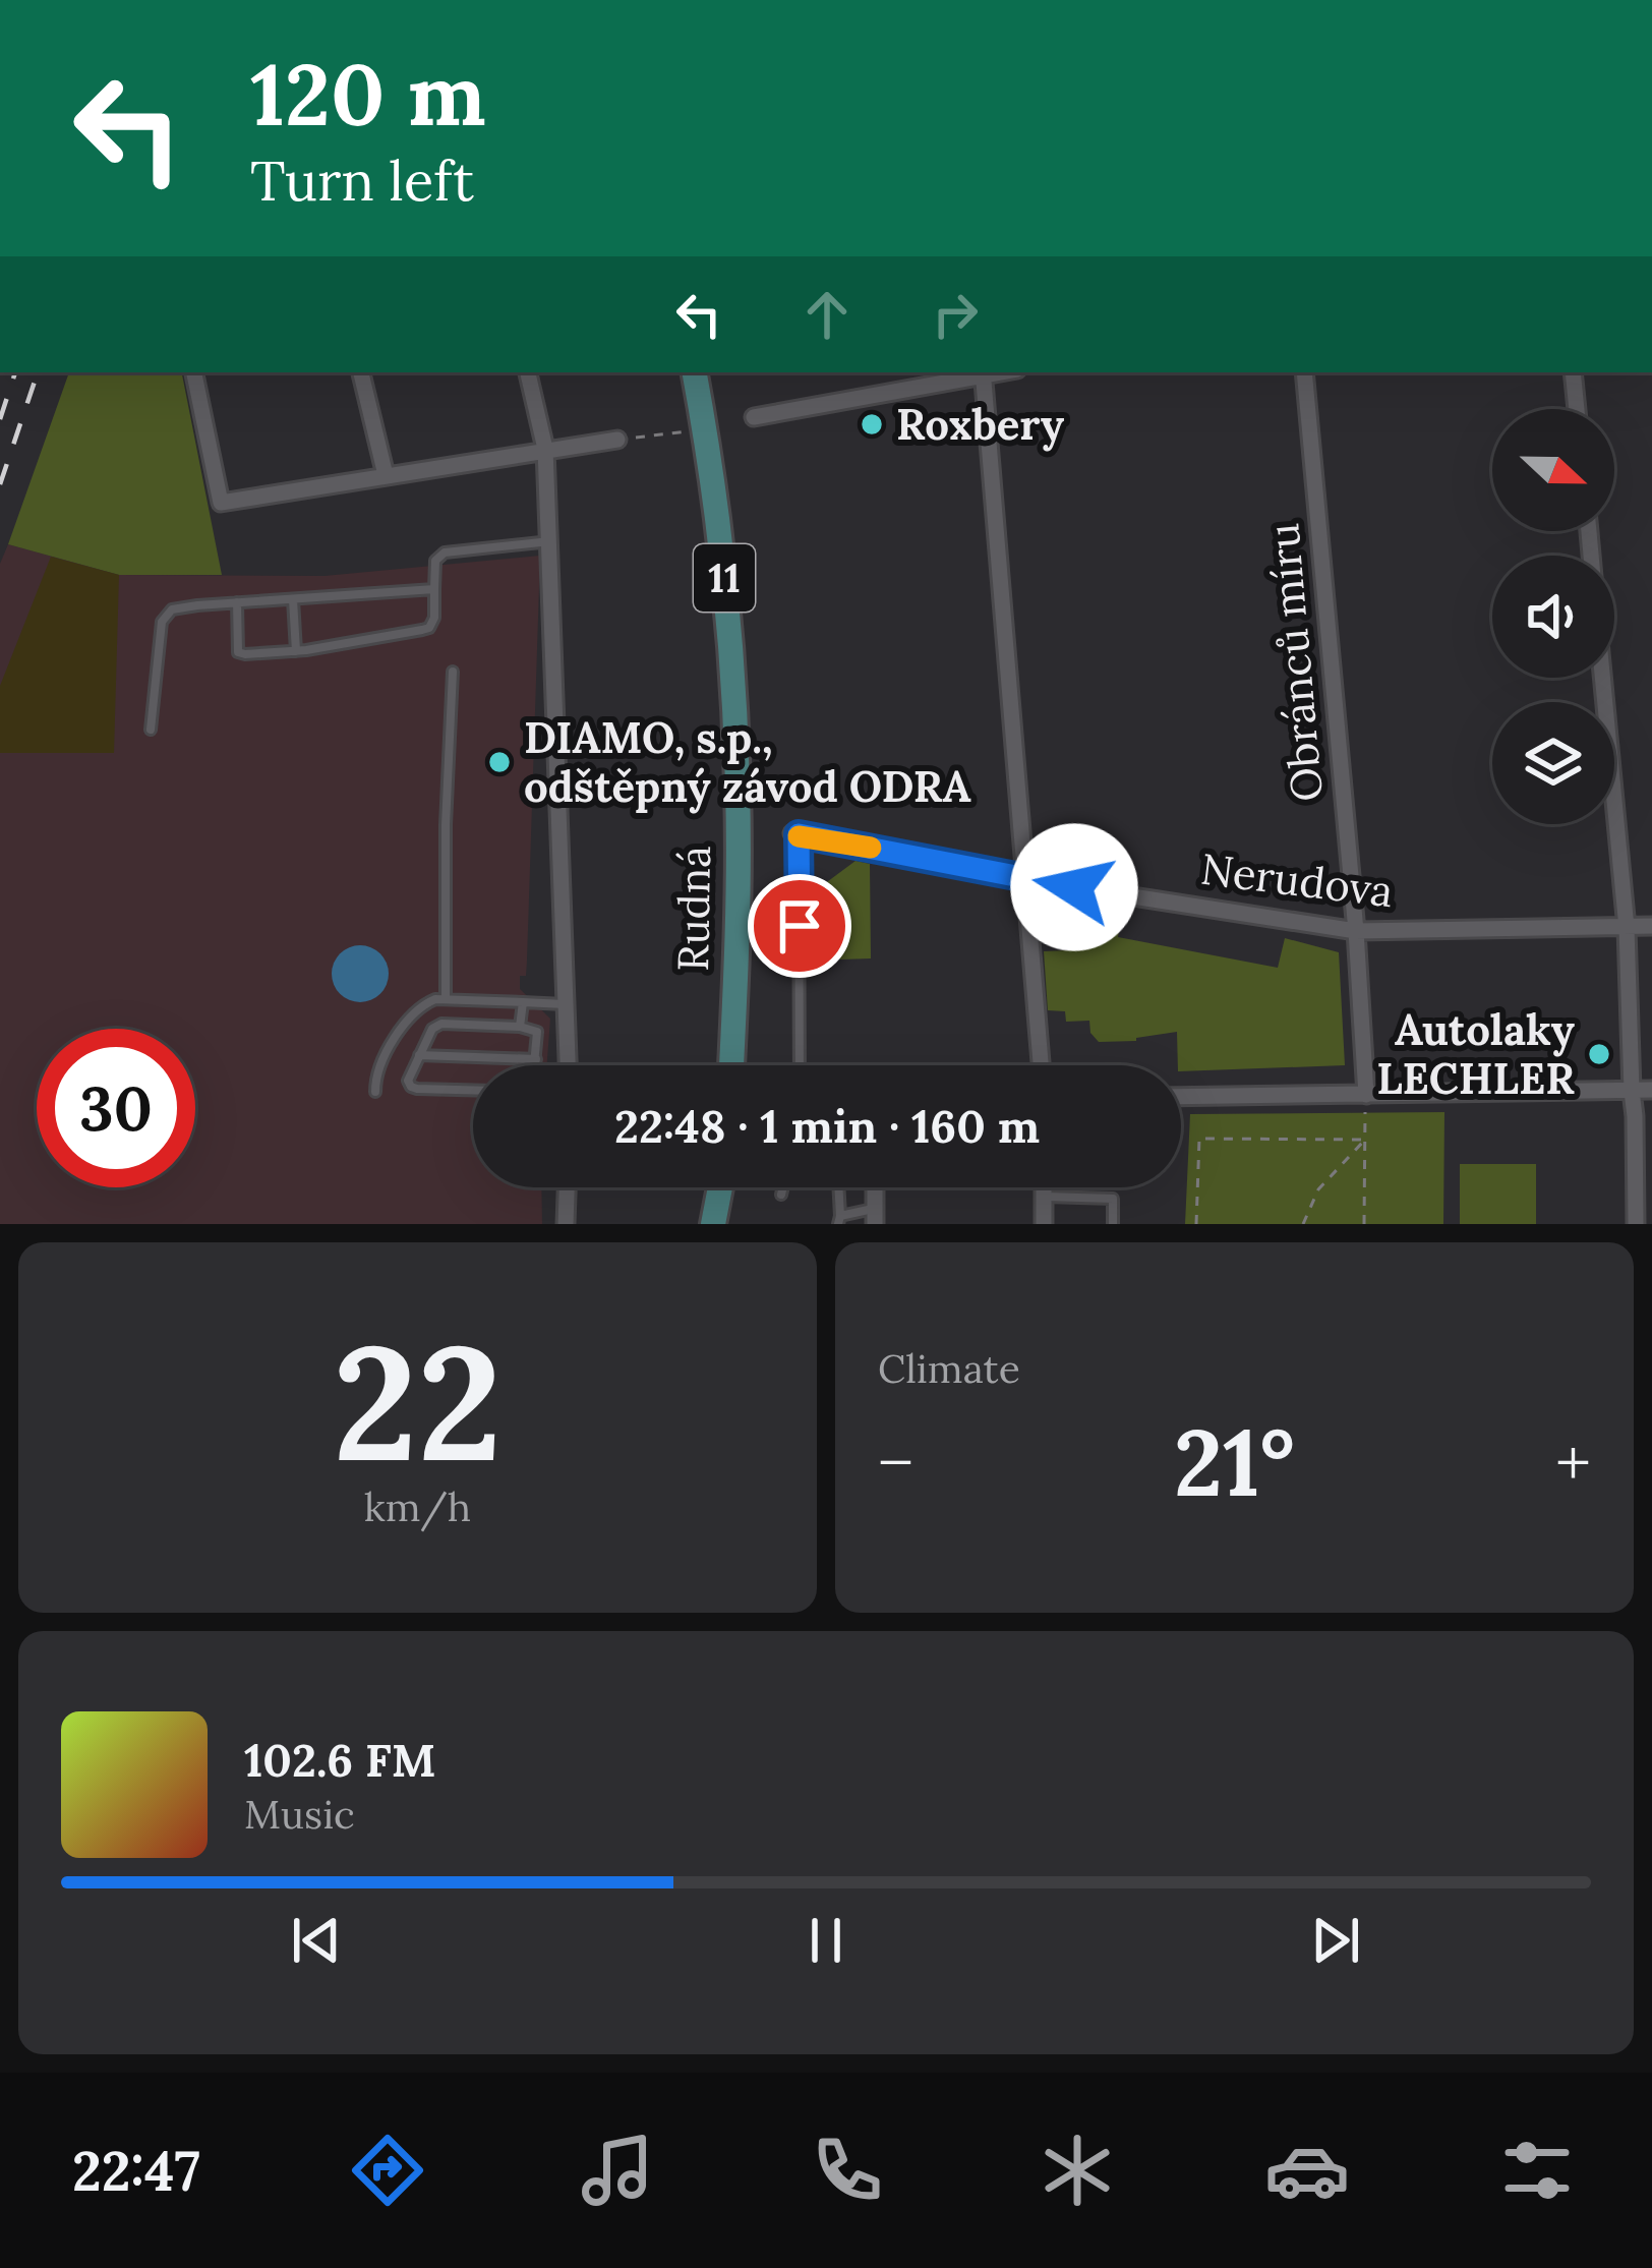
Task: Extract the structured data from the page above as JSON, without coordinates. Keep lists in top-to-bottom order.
{
  "streets": {
    "main road": ["11", "Rudná"],
    "street": ["Obránců míru", "Nerudova"]
  },
  "crossings": [
    ["Obránců míru", "Nerudova"]
  ],
  "places": ["Roxbery", "DIAMO, s.p., odštěpný závod ODRA", "Autolaky LECHLER"],
  "north": "right",
  "page": {
    "turn": ["120 m", "Turn left"],
    "limit": "30",
    "trip": "22:48 · 1 min · 160 m",
    "tile": [
      ["22", "km/h"],
      "Climate"
    ],
    "heat": ["−", "21°", "+"],
    "song": ["102.6 FM", "Music"],
    "tabs": "22:47"
  }
}
